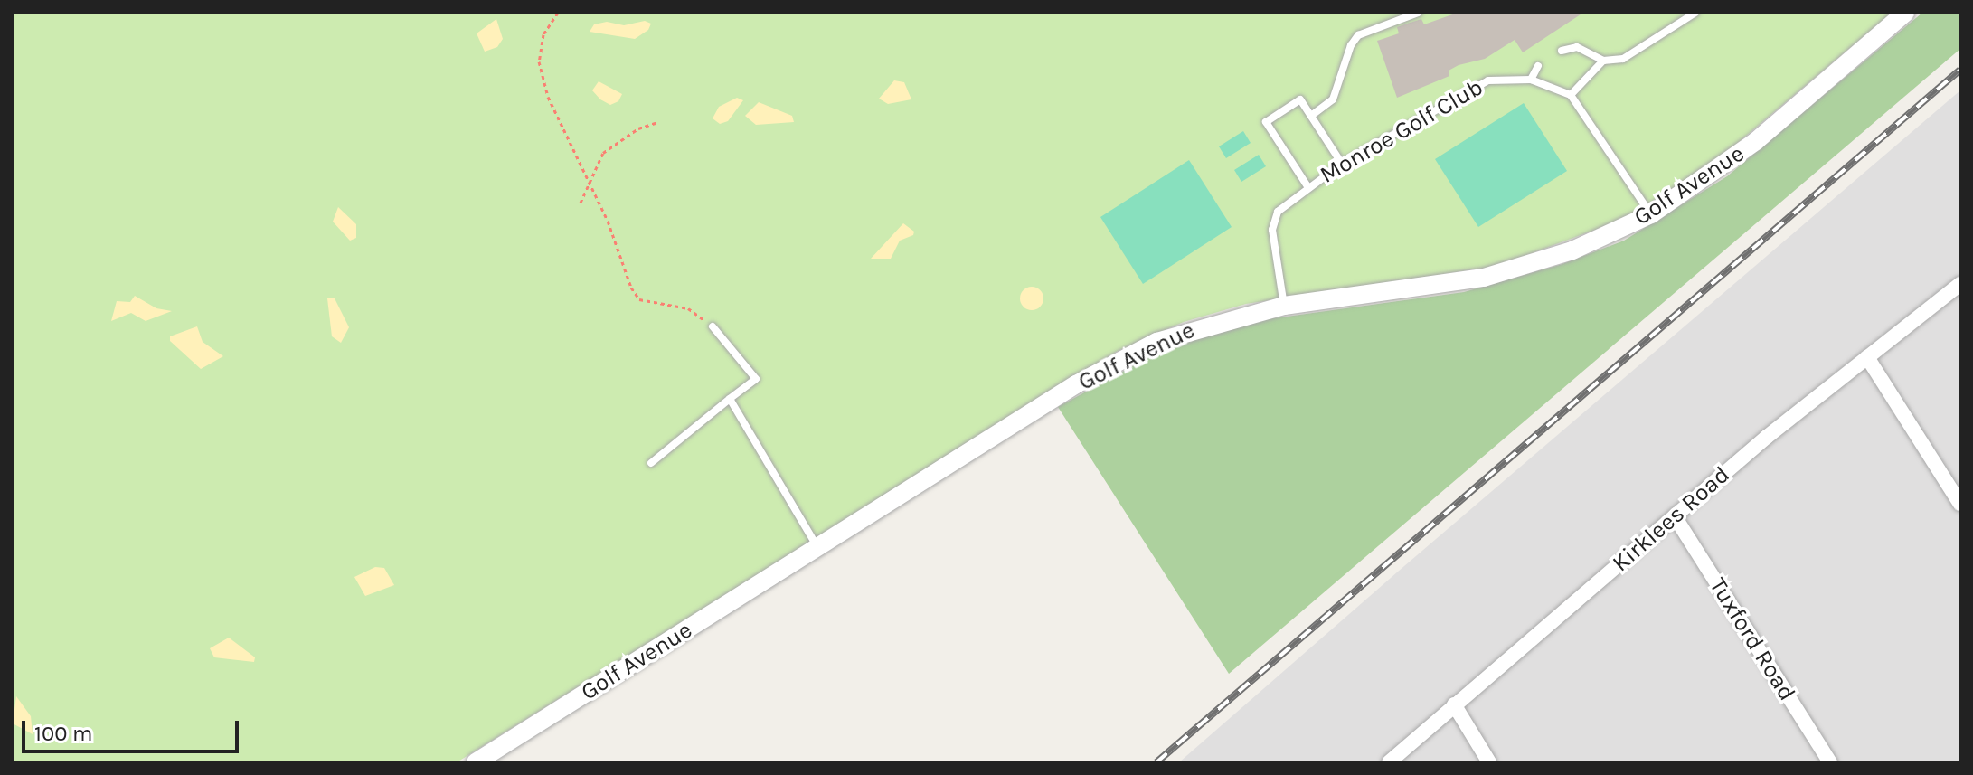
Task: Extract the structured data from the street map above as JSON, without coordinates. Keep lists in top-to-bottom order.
{
  "streets": {
    "street": ["Golf Avenue", "Kirklees Road", "Tuxford Road"],
    "lane": ["Monroe Golf Club"]
  },
  "crossings": [
    ["Monroe Golf Club", "Golf Avenue"],
    ["Kirklees Road", "Tuxford Road"]
  ],
  "scale_bar": "100 m"
}
